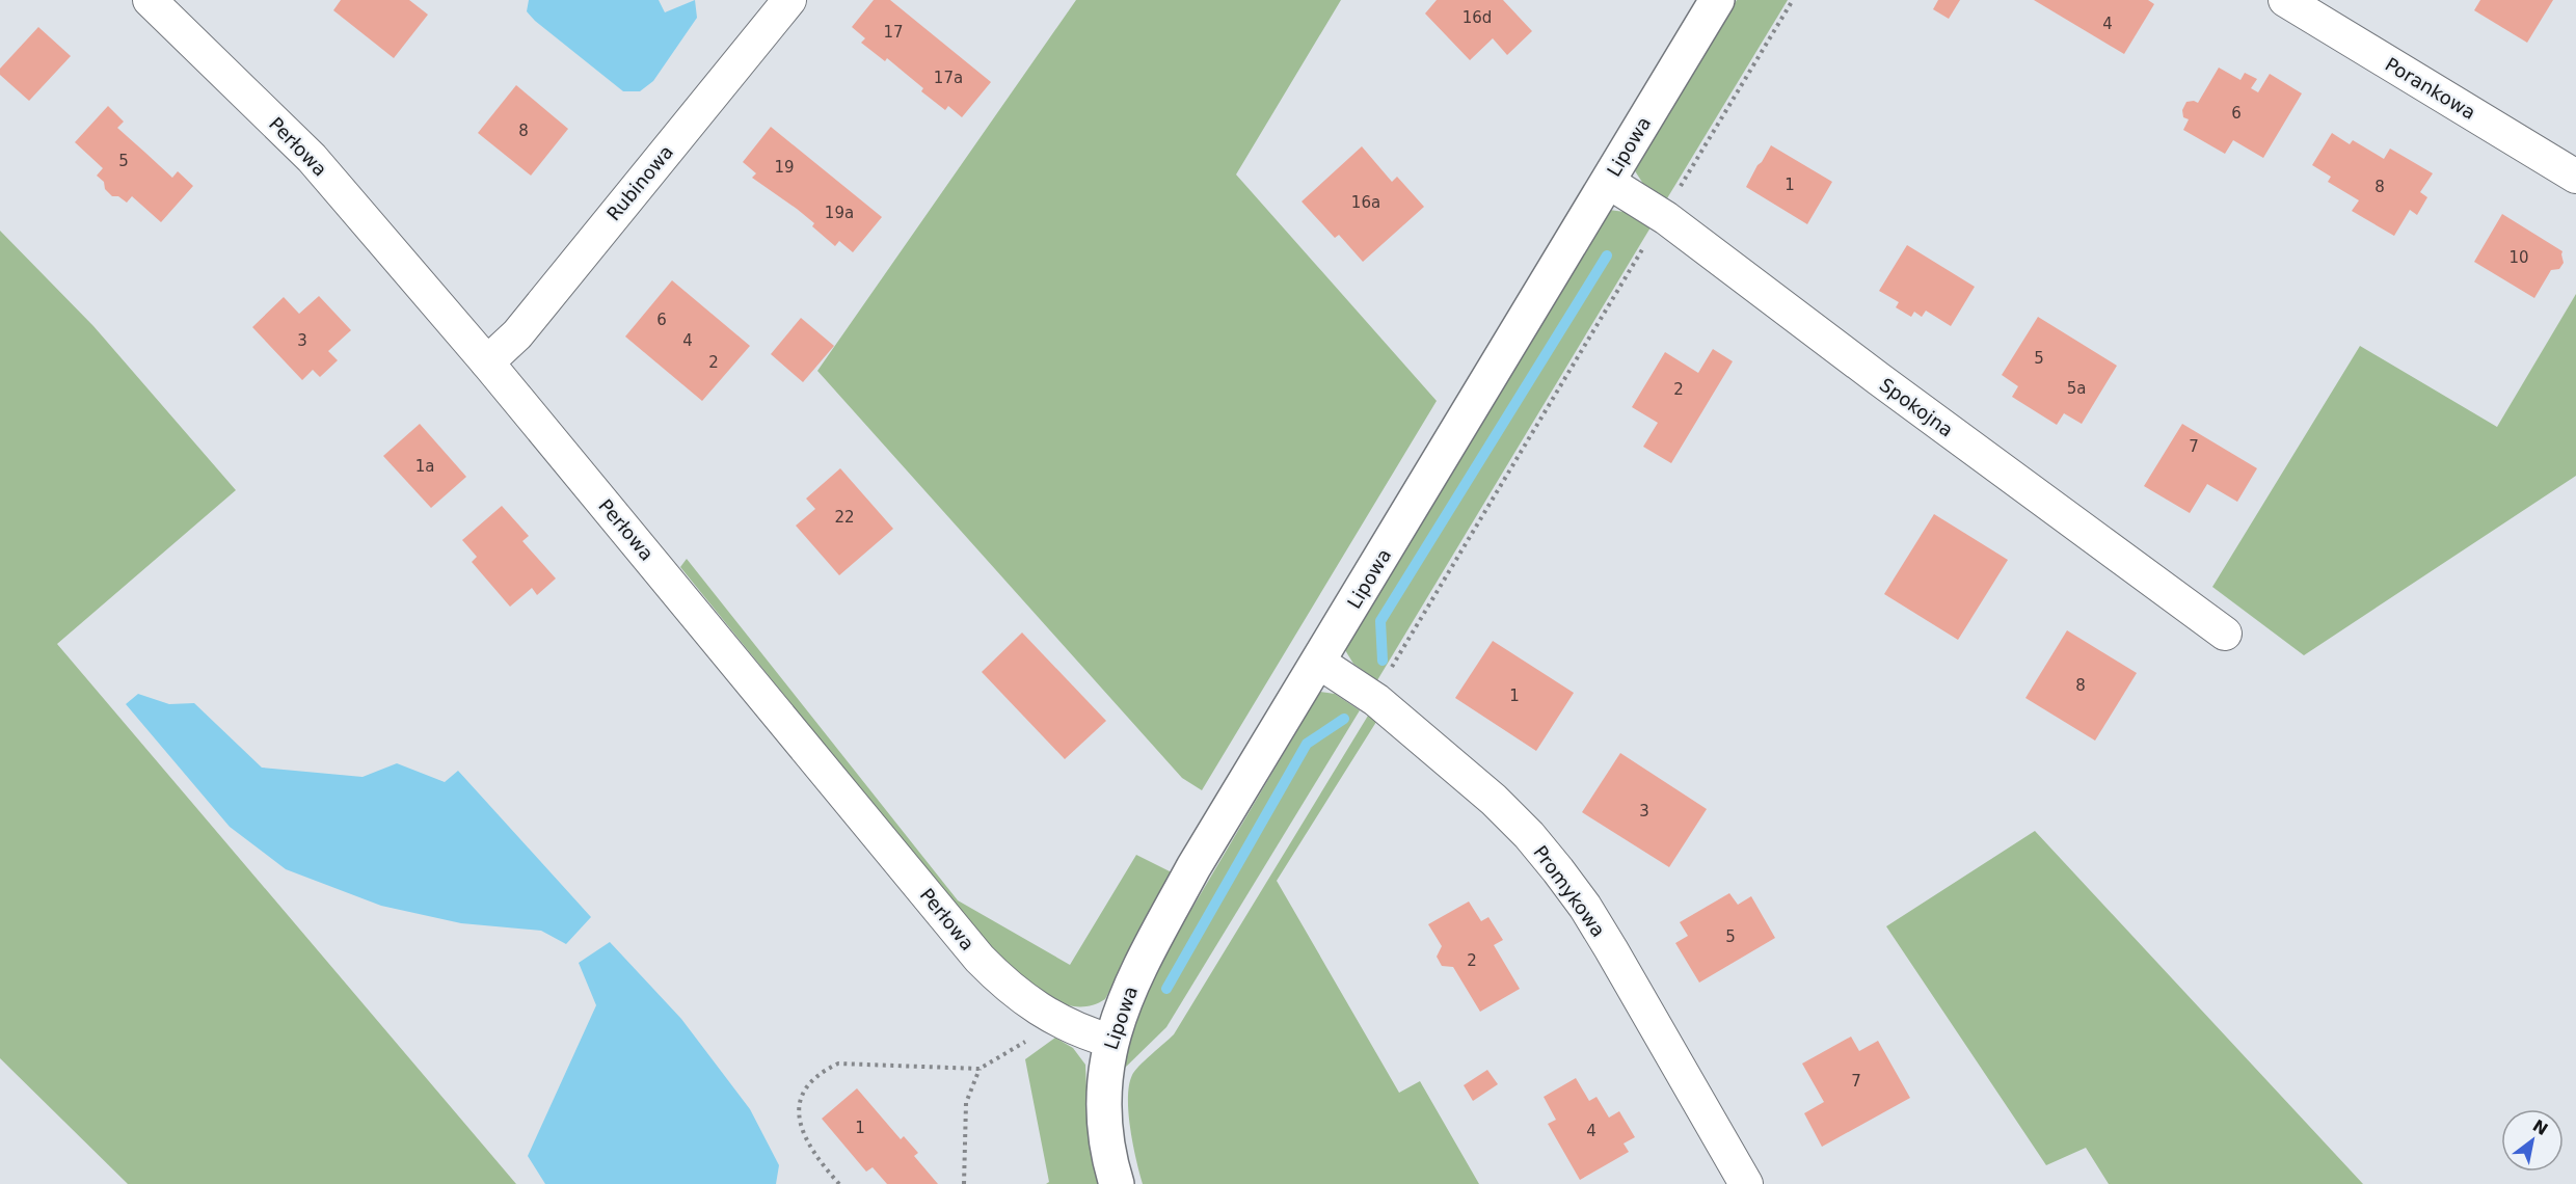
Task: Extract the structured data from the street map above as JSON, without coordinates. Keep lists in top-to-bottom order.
{
  "streets": {
    "street": [
      "Porankowa",
      "Perłowa",
      "Lipowa",
      "Rubinowa",
      "Spokojna",
      "Promykowa"
    ]
  },
  "crossings": [
    ["Perłowa", "Lipowa"],
    ["Perłowa", "Rubinowa"],
    ["Lipowa", "Spokojna"],
    ["Lipowa", "Promykowa"]
  ],
  "house_numbers": [
    "16d",
    "4",
    "17",
    "17a",
    "6",
    "8",
    "5",
    "19",
    "1",
    "8",
    "16a",
    "19a",
    "10",
    "6",
    "3",
    "4",
    "5",
    "2",
    "5a",
    "2",
    "7",
    "1a",
    "22",
    "8",
    "1",
    "3",
    "5",
    "2",
    "7",
    "1",
    "4"
  ],
  "north": "top right"
}
